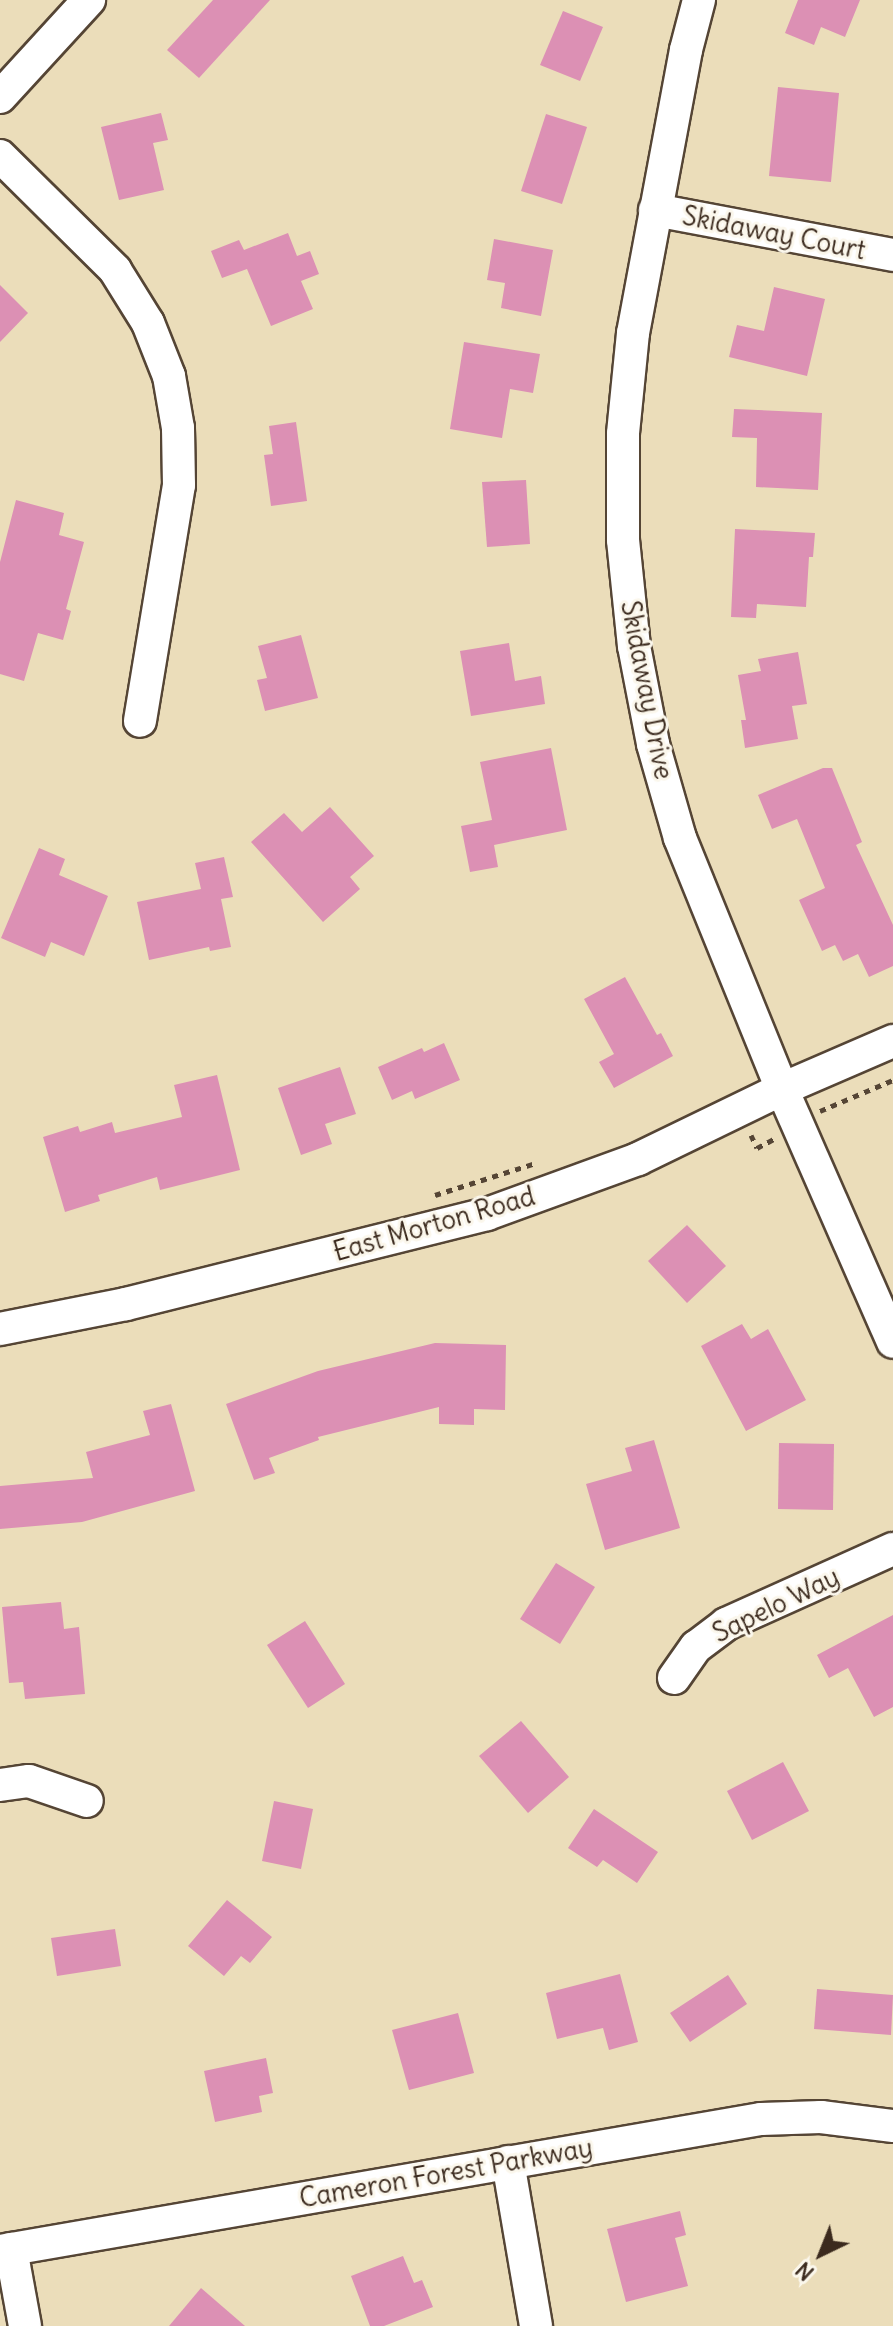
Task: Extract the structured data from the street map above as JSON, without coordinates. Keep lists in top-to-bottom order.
{
  "streets": {
    "street": [
      "Skidaway Court",
      "Skidaway Drive",
      "East Morton Road",
      "Sapelo Way",
      "Cameron Forest Parkway"
    ]
  },
  "crossings": [
    ["Skidaway Court", "Skidaway Drive"],
    ["Skidaway Drive", "East Morton Road"]
  ],
  "north": "bottom left"
}
